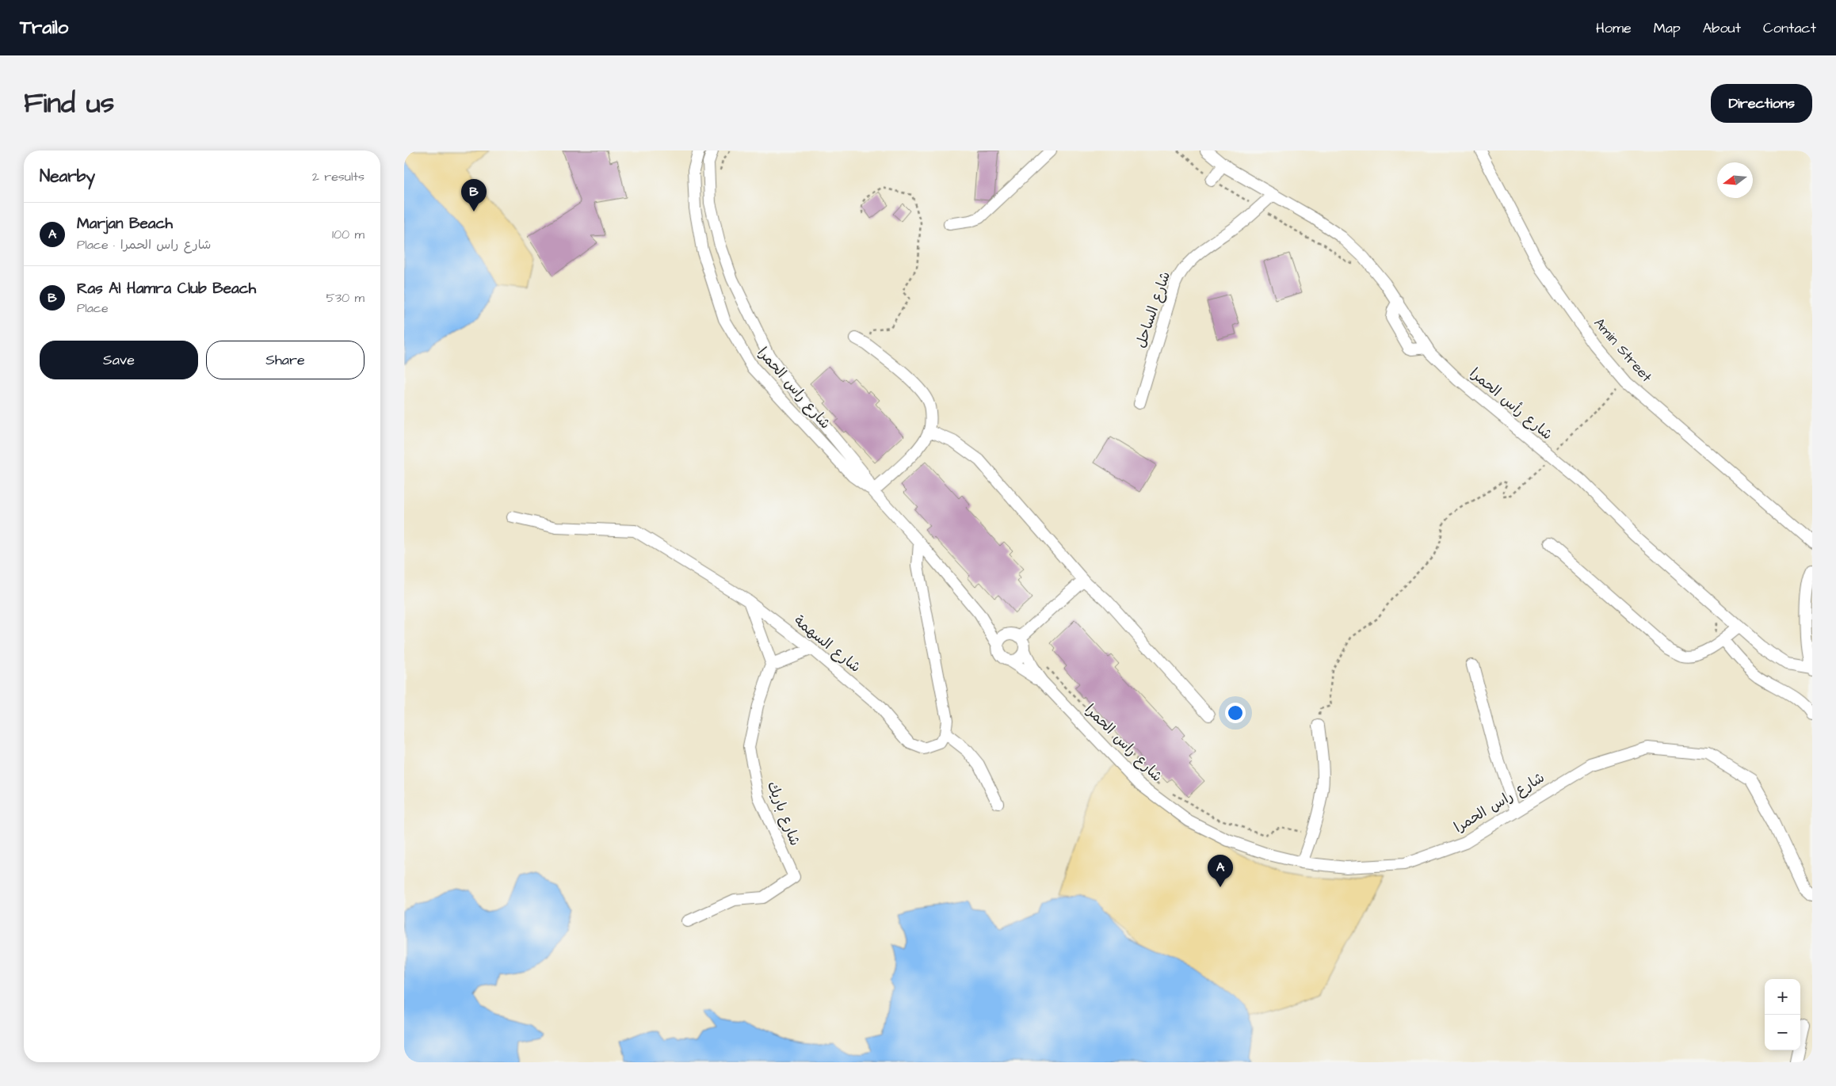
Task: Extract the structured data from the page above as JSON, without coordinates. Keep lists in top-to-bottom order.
{
  "streets": {
    "street": [
      "شارع الساحل",
      "Amin Street",
      "شارع راس الحمرا",
      "شارع رأس الحمرا",
      "شارع السهمة",
      "شارع باريك"
    ]
  },
  "crossings": [
    ["شارع الساحل", "شارع رأس الحمرا"]
  ],
  "north": "left",
  "page": {
    "header": "Trailo",
    "nav": [
      "Home",
      "Map",
      "About",
      "Contact"
    ],
    "title": "Find us",
    "buttons": [
      "Directions",
      ["Save", "Share"]
    ],
    "heading": ["Nearby", "2 results"],
    "pins": ["B", "A"],
    "list": [
      {
        "mark": "A",
        "name": "Marjan Beach",
        "note": "Place · شارع راس الحمرا",
        "value": "100 m"
      },
      {
        "mark": "B",
        "name": "Ras Al Hamra Club Beach",
        "note": "Place",
        "value": "530 m"
      }
    ],
    "map_buttons": ["+", "−"]
  }
}
